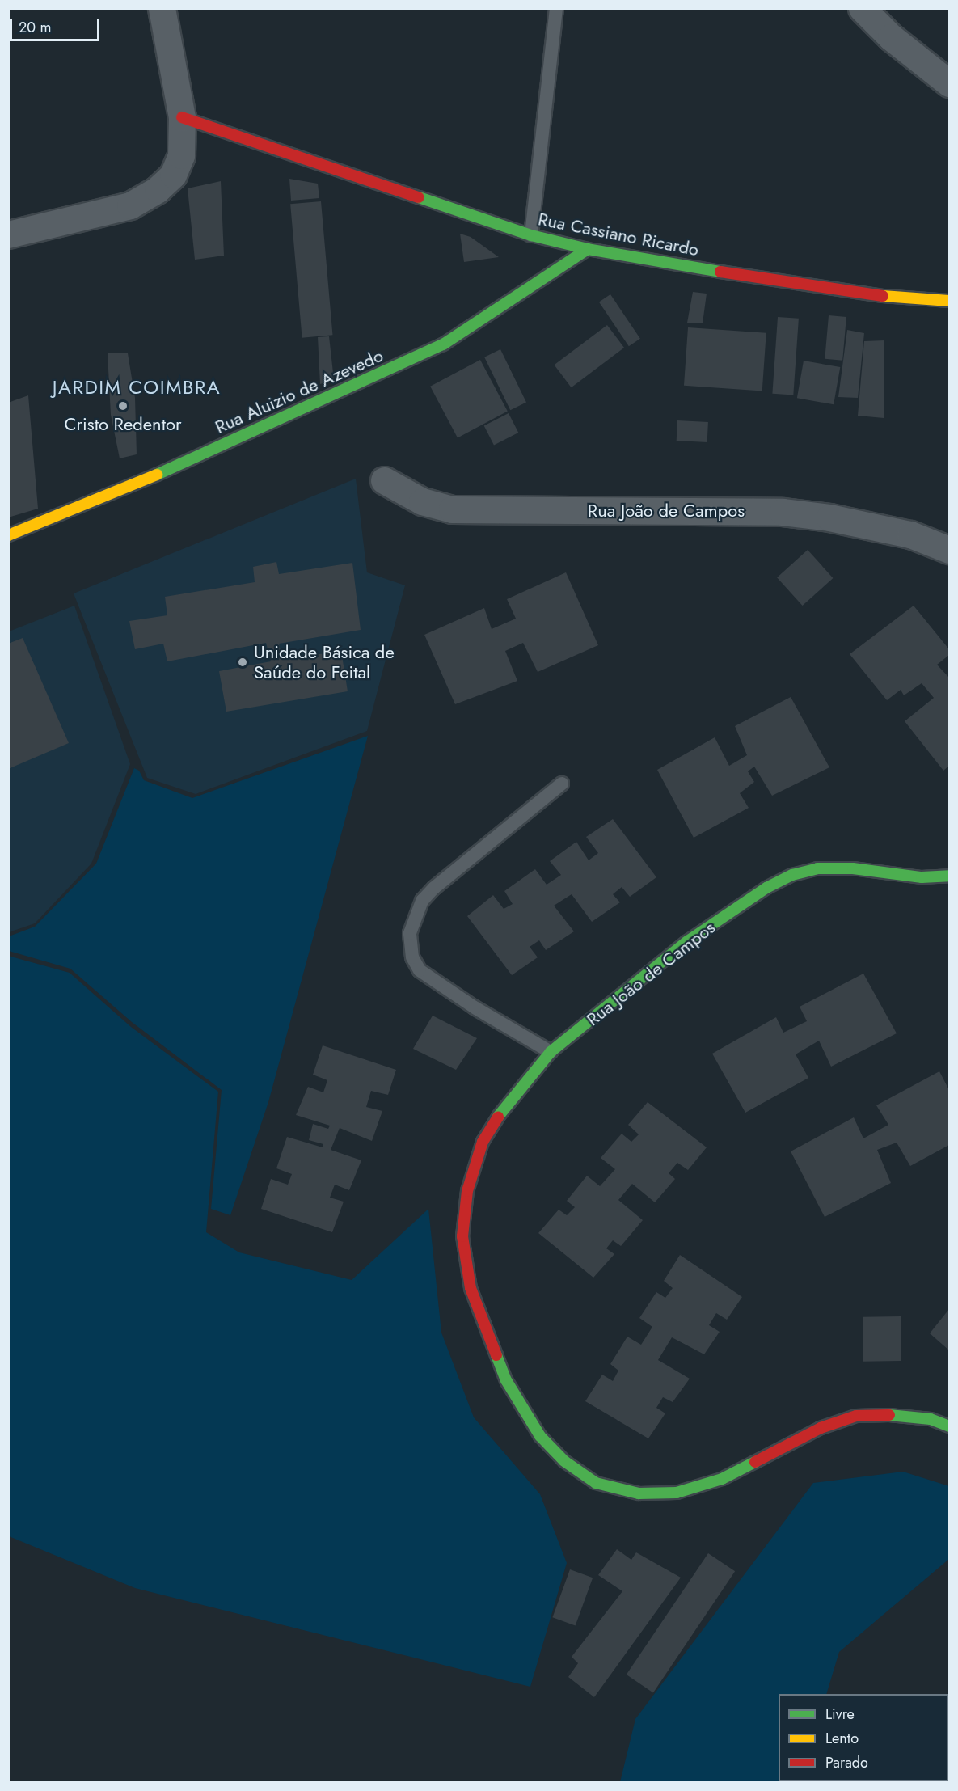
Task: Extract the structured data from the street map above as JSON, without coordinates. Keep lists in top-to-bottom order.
{
  "streets": {
    "street": ["Rua Cassiano Ricardo", "Rua Aluizio de Azevedo", "Rua João de Campos"]
  },
  "crossings": [
    ["Rua Cassiano Ricardo", "Rua Aluizio de Azevedo"]
  ],
  "districts": ["JARDIM COIMBRA"],
  "places": ["Cristo Redentor", "Unidade Básica de Saúde do Feital"],
  "legend": ["Livre", "Lento", "Parado"],
  "scale_bar": "20 m"
}
